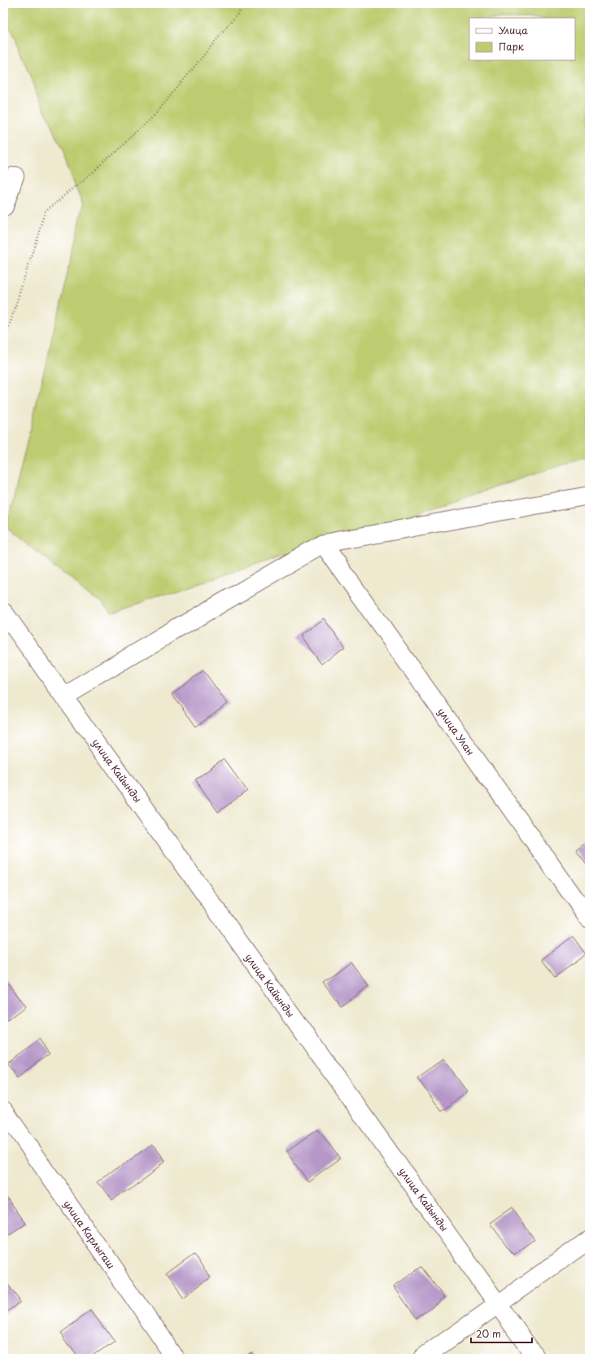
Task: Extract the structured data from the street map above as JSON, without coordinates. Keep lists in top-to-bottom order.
{
  "streets": {
    "street": ["улица Улан", "улица Кайынды", "улица Карлыгаш"]
  },
  "legend": ["Улица", "Парк"],
  "scale_bar": "20 m"
}
